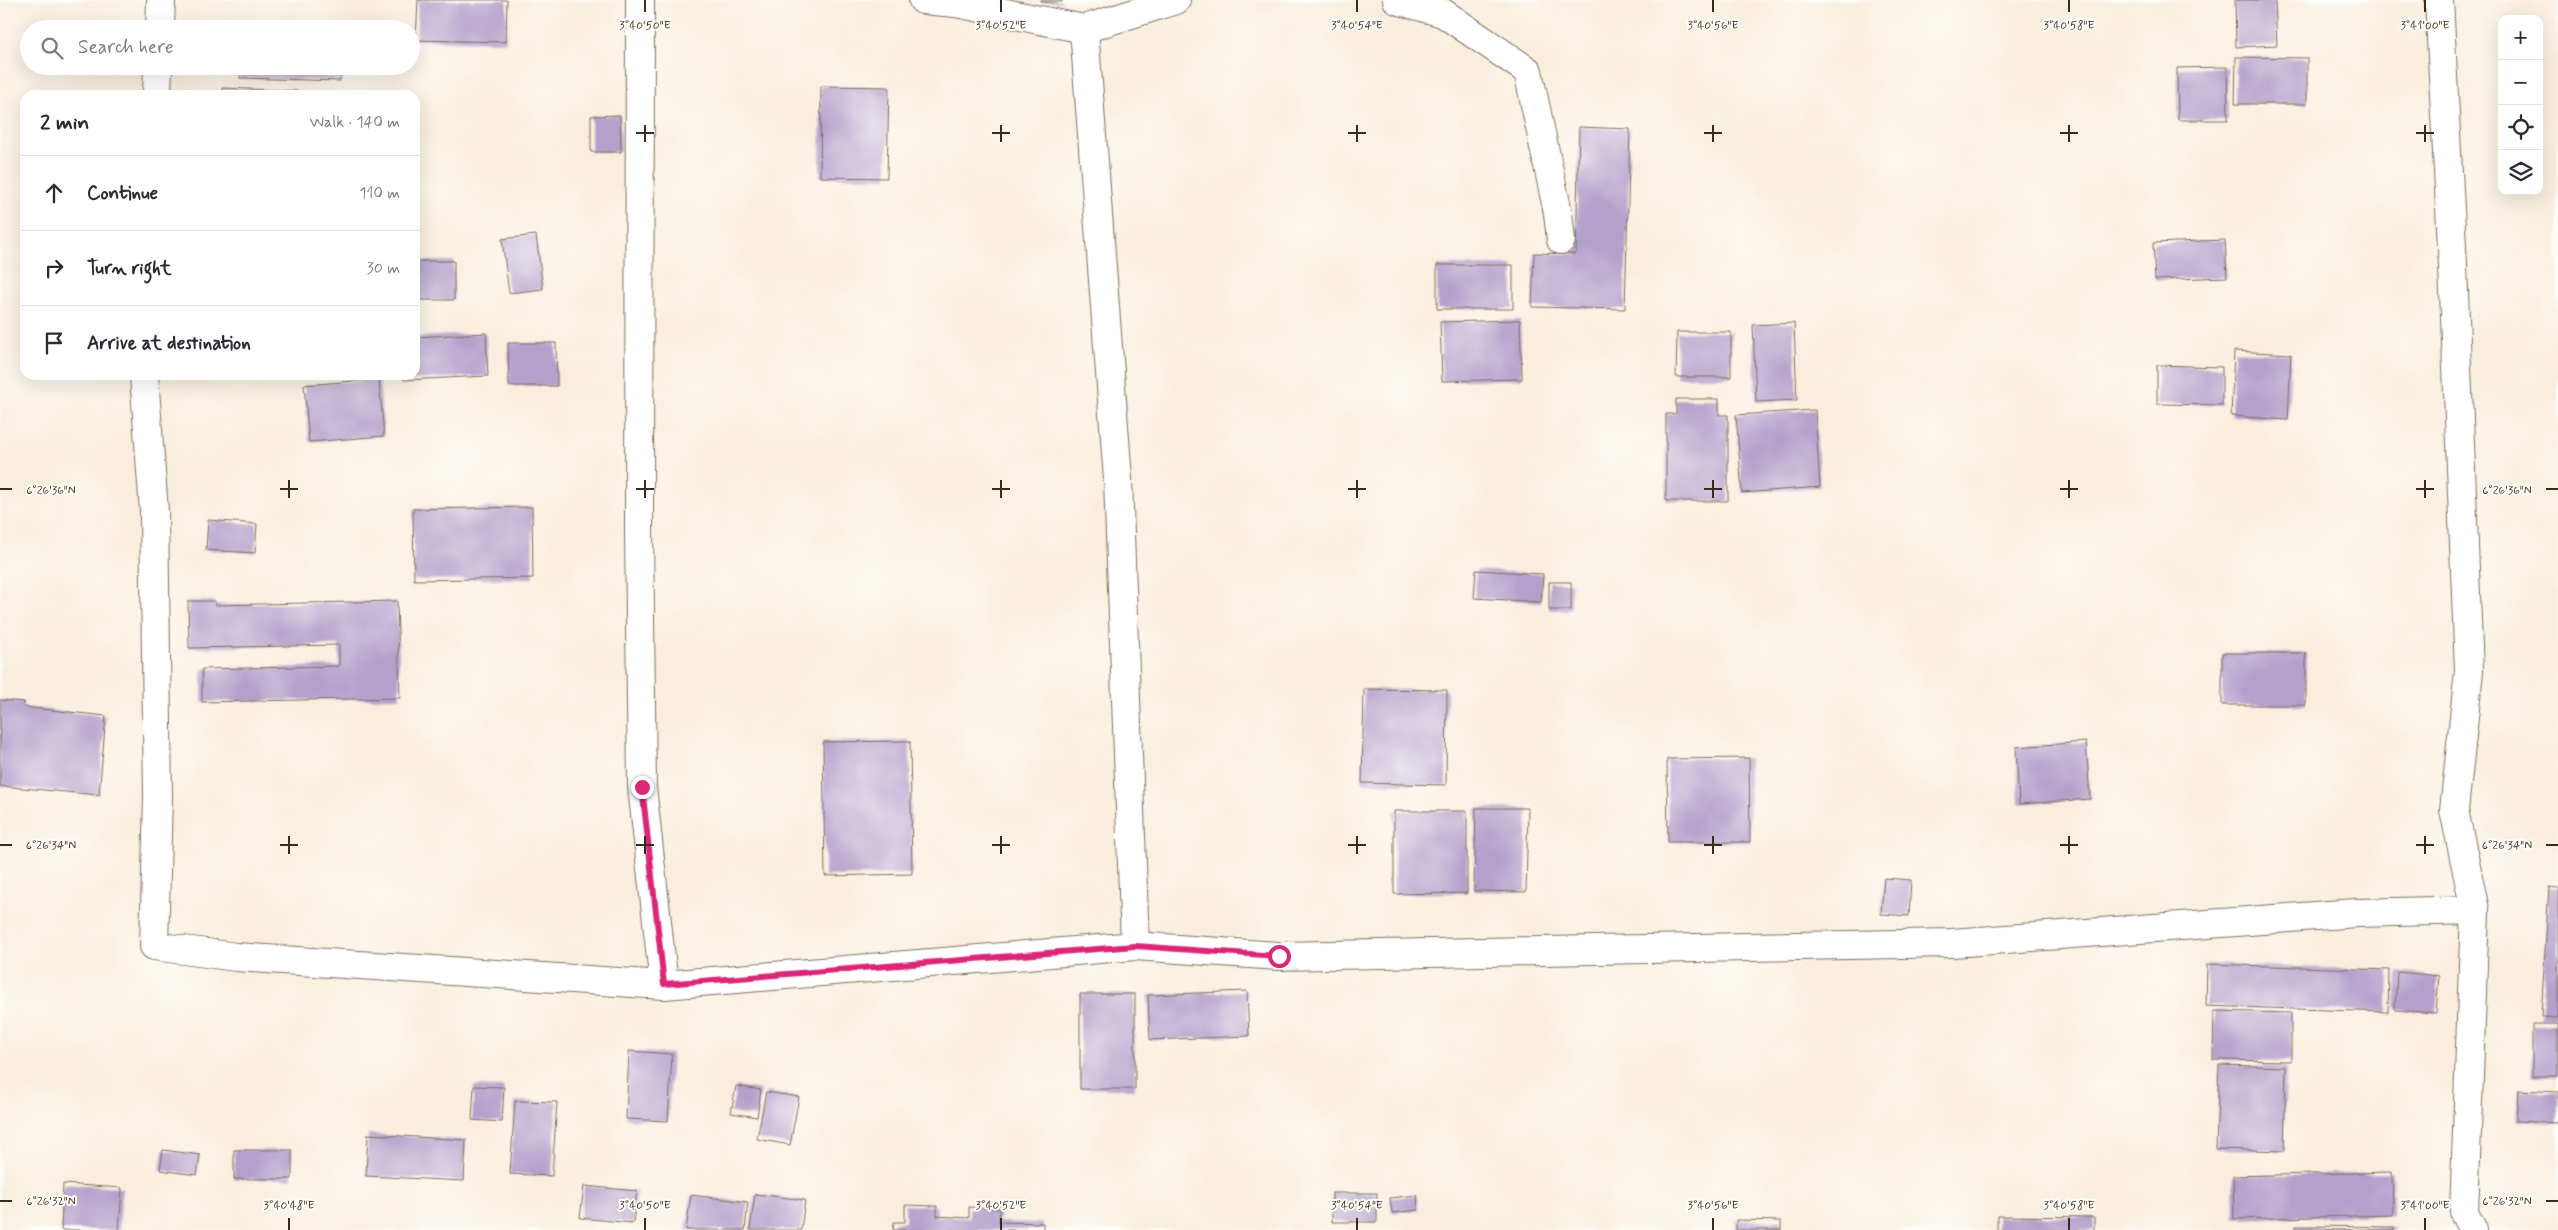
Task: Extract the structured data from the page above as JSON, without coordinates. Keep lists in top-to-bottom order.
{
  "page": {
    "map_buttons": ["+", "−"],
    "search": "Search here",
    "heading": ["2 min", "Walk · 140 m"],
    "list": [
      ["Continue", "110 m"],
      ["Turn right", "30 m"],
      "Arrive at destination"
    ]
  },
  "coordinates": [
    "3°40'50\"E",
    "3°40'52\"E",
    "3°40'54\"E",
    "3°40'56\"E",
    "3°40'58\"E",
    "3°41'00\"E",
    "6°26'36\"N",
    "6°26'34\"N",
    "6°26'32\"N",
    "3°40'48\"E"
  ]
}
